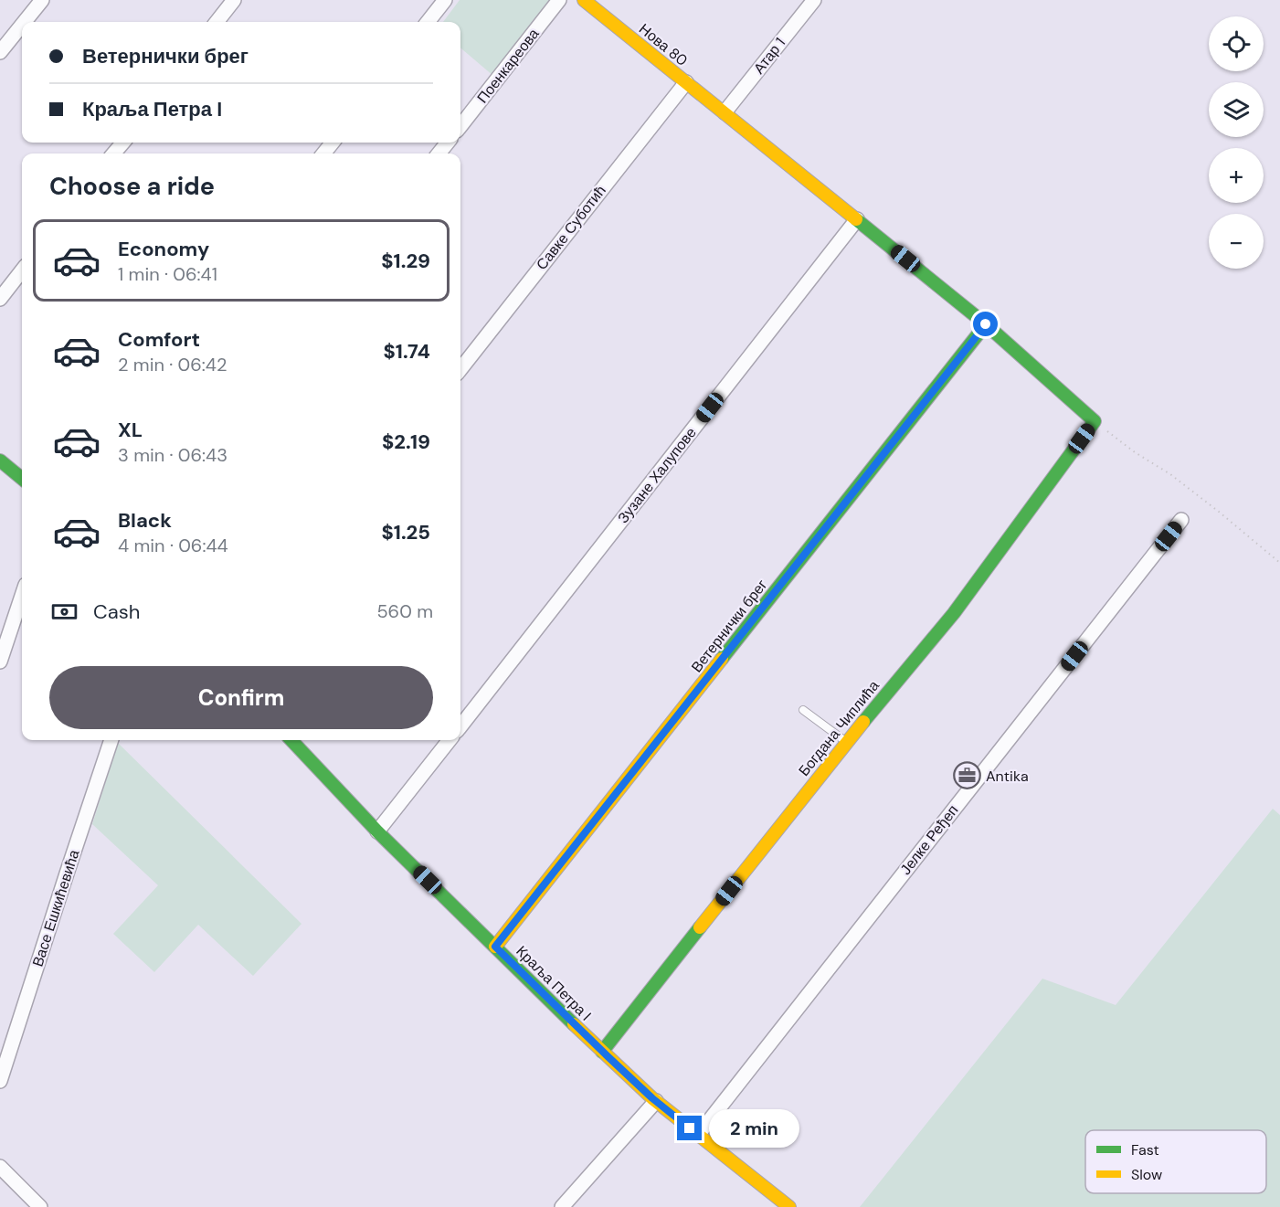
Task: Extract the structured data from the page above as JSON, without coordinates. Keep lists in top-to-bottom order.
{
  "streets": {
    "street": [
      "Нова 80",
      "Атар 1",
      "Поенкареова",
      "Савке Суботић",
      "Зузане Халупове",
      "Ветернички брег",
      "Богдана Чиплића",
      "Јелке Ређеп",
      "Васе Ешкићевића",
      "Краља Петра I"
    ]
  },
  "crossings": [
    ["Нова 80", "Атар 1"],
    ["Нова 80", "Савке Суботић"],
    ["Нова 80", "Зузане Халупове"],
    ["Нова 80", "Ветернички брег"],
    ["Нова 80", "Богдана Чиплића"],
    ["Ветернички брег", "Краља Петра I"],
    ["Богдана Чиплића", "Краља Петра I"],
    ["Јелке Ређеп", "Краља Петра I"]
  ],
  "places": {
    "office": ["Antika"]
  },
  "legend": ["Fast", "Slow"],
  "page": {
    "map_buttons": ["+", "−"],
    "banner": ["Ветернички брег", "Краља Петра I"],
    "heading": "Choose a ride",
    "list": [
      {
        "name": "Economy",
        "note": "1 min · 06:41",
        "value": "$1.29"
      },
      {
        "name": "Comfort",
        "note": "2 min · 06:42",
        "value": "$1.74"
      },
      {
        "name": "XL",
        "note": "3 min · 06:43",
        "value": "$2.19"
      },
      {
        "name": "Black",
        "note": "4 min · 06:44",
        "value": "$1.25"
      }
    ],
    "pay": ["Cash", "560 m"],
    "buttons": "Confirm",
    "bubble": "2 min"
  }
}
